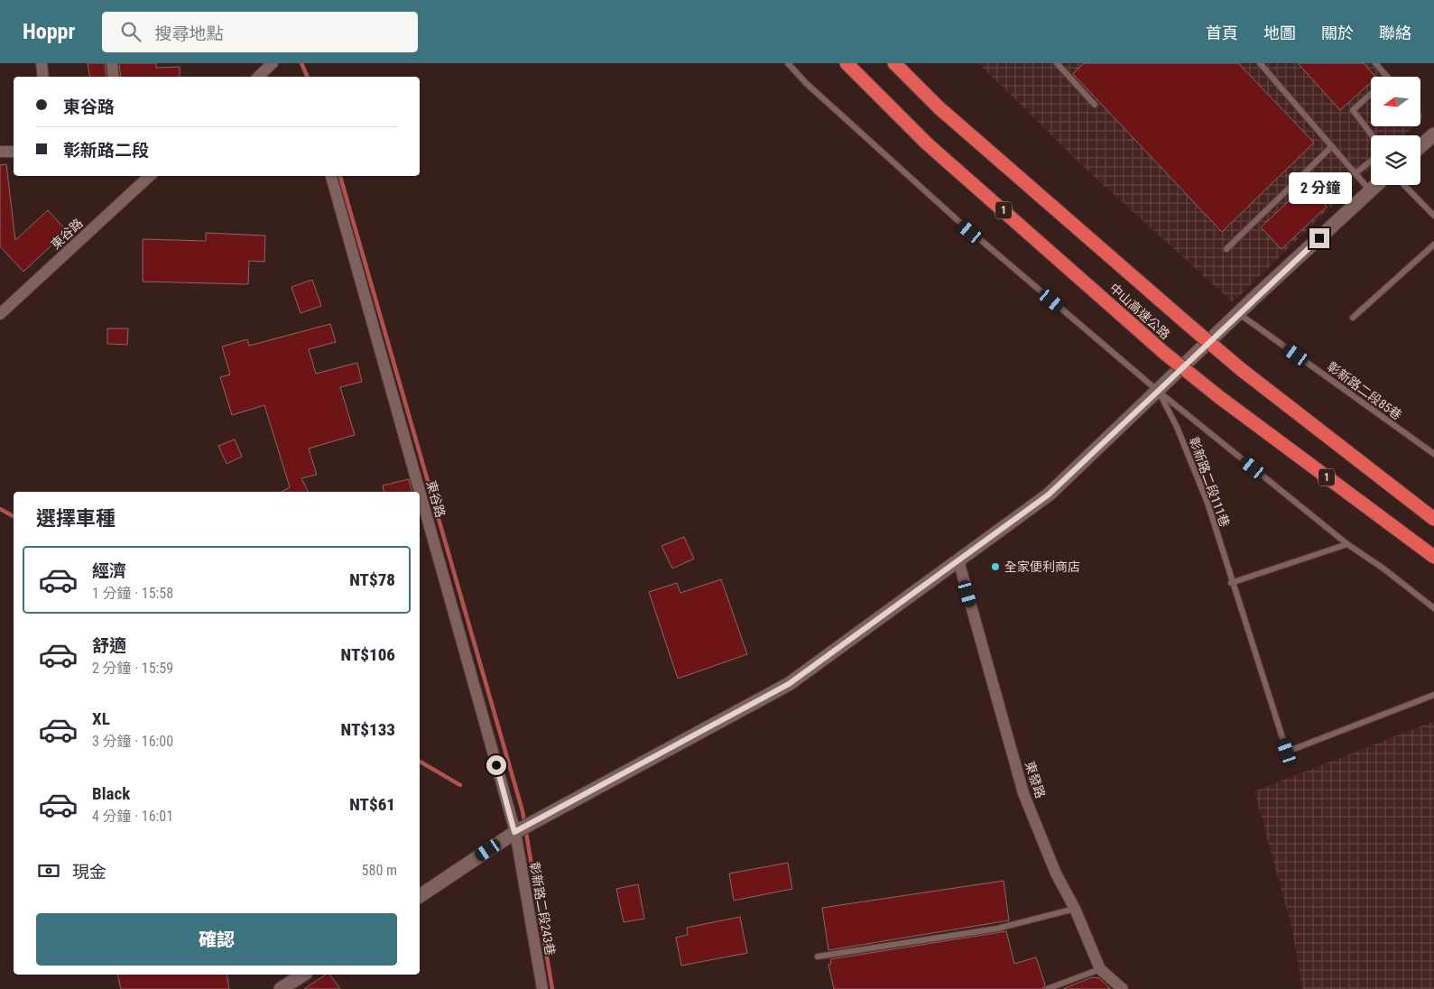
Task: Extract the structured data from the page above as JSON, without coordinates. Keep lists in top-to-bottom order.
{
  "streets": {
    "highway": ["1", "中山高速公路"],
    "street": ["東谷路", "東發路", "彰新路二段243巷"],
    "lane": ["彰新路二段85巷", "彰新路二段111巷"]
  },
  "crossings": [
    ["東谷路", "彰新路二段243巷"]
  ],
  "places": ["全家便利商店"],
  "north": "left",
  "page": {
    "header": "Hoppr",
    "search": "搜尋地點",
    "nav": [
      "首頁",
      "地圖",
      "關於",
      "聯絡"
    ],
    "banner": ["東谷路", "彰新路二段"],
    "bubble": "2 分鐘",
    "heading": "選擇車種",
    "list": [
      {
        "name": "經濟",
        "note": "1 分鐘 · 15:58",
        "value": "NT$78"
      },
      {
        "name": "舒適",
        "note": "2 分鐘 · 15:59",
        "value": "NT$106"
      },
      {
        "name": "XL",
        "note": "3 分鐘 · 16:00",
        "value": "NT$133"
      },
      {
        "name": "Black",
        "note": "4 分鐘 · 16:01",
        "value": "NT$61"
      }
    ],
    "pay": ["現金", "580 m"],
    "buttons": "確認"
  }
}
